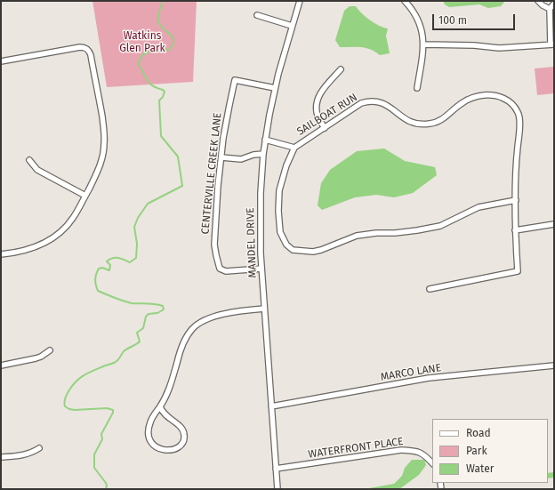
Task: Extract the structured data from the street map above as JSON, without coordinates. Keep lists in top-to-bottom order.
{
  "streets": {
    "street": [
      "SAILBOAT RUN",
      "CENTERVILLE CREEK LANE",
      "MANDEL DRIVE",
      "MARCO LANE",
      "WATERFRONT PLACE"
    ]
  },
  "crossings": [
    ["CENTERVILLE CREEK LANE", "MANDEL DRIVE"],
    ["MANDEL DRIVE", "MARCO LANE"],
    ["MANDEL DRIVE", "WATERFRONT PLACE"]
  ],
  "parks": ["Watkins Glen Park"],
  "legend": ["Road", "Park", "Water"],
  "scale_bar": "100 m"
}
